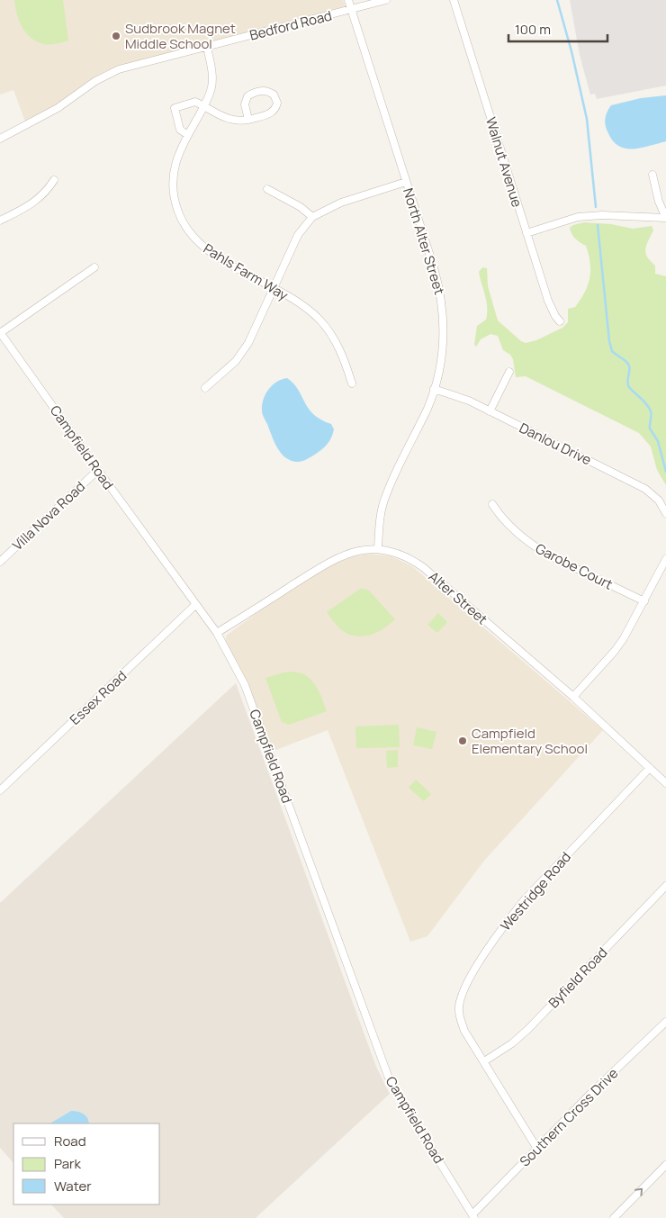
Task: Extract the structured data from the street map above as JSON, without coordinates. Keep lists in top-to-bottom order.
{
  "streets": {
    "street": [
      "Bedford Road",
      "Walnut Avenue",
      "North Alter Street",
      "Pahls Farm Way",
      "Danlou Drive",
      "Campfield Road",
      "Villa Nova Road",
      "Garobe Court",
      "Alter Street",
      "Essex Road",
      "Westridge Road",
      "Byfield Road",
      "Southern Cross Drive"
    ]
  },
  "crossings": [
    ["Bedford Road", "North Alter Street"],
    ["Bedford Road", "Pahls Farm Way"],
    ["North Alter Street", "Danlou Drive"],
    ["North Alter Street", "Alter Street"],
    ["Campfield Road", "Villa Nova Road"],
    ["Campfield Road", "Alter Street"],
    ["Campfield Road", "Essex Road"],
    ["Campfield Road", "Southern Cross Drive"],
    ["Alter Street", "Westridge Road"],
    ["Westridge Road", "Byfield Road"],
    ["Westridge Road", "Southern Cross Drive"]
  ],
  "places": ["Sudbrook Magnet Middle School", "Campfield Elementary School"],
  "legend": ["Road", "Park", "Water"],
  "scale_bar": "100 m"
}
